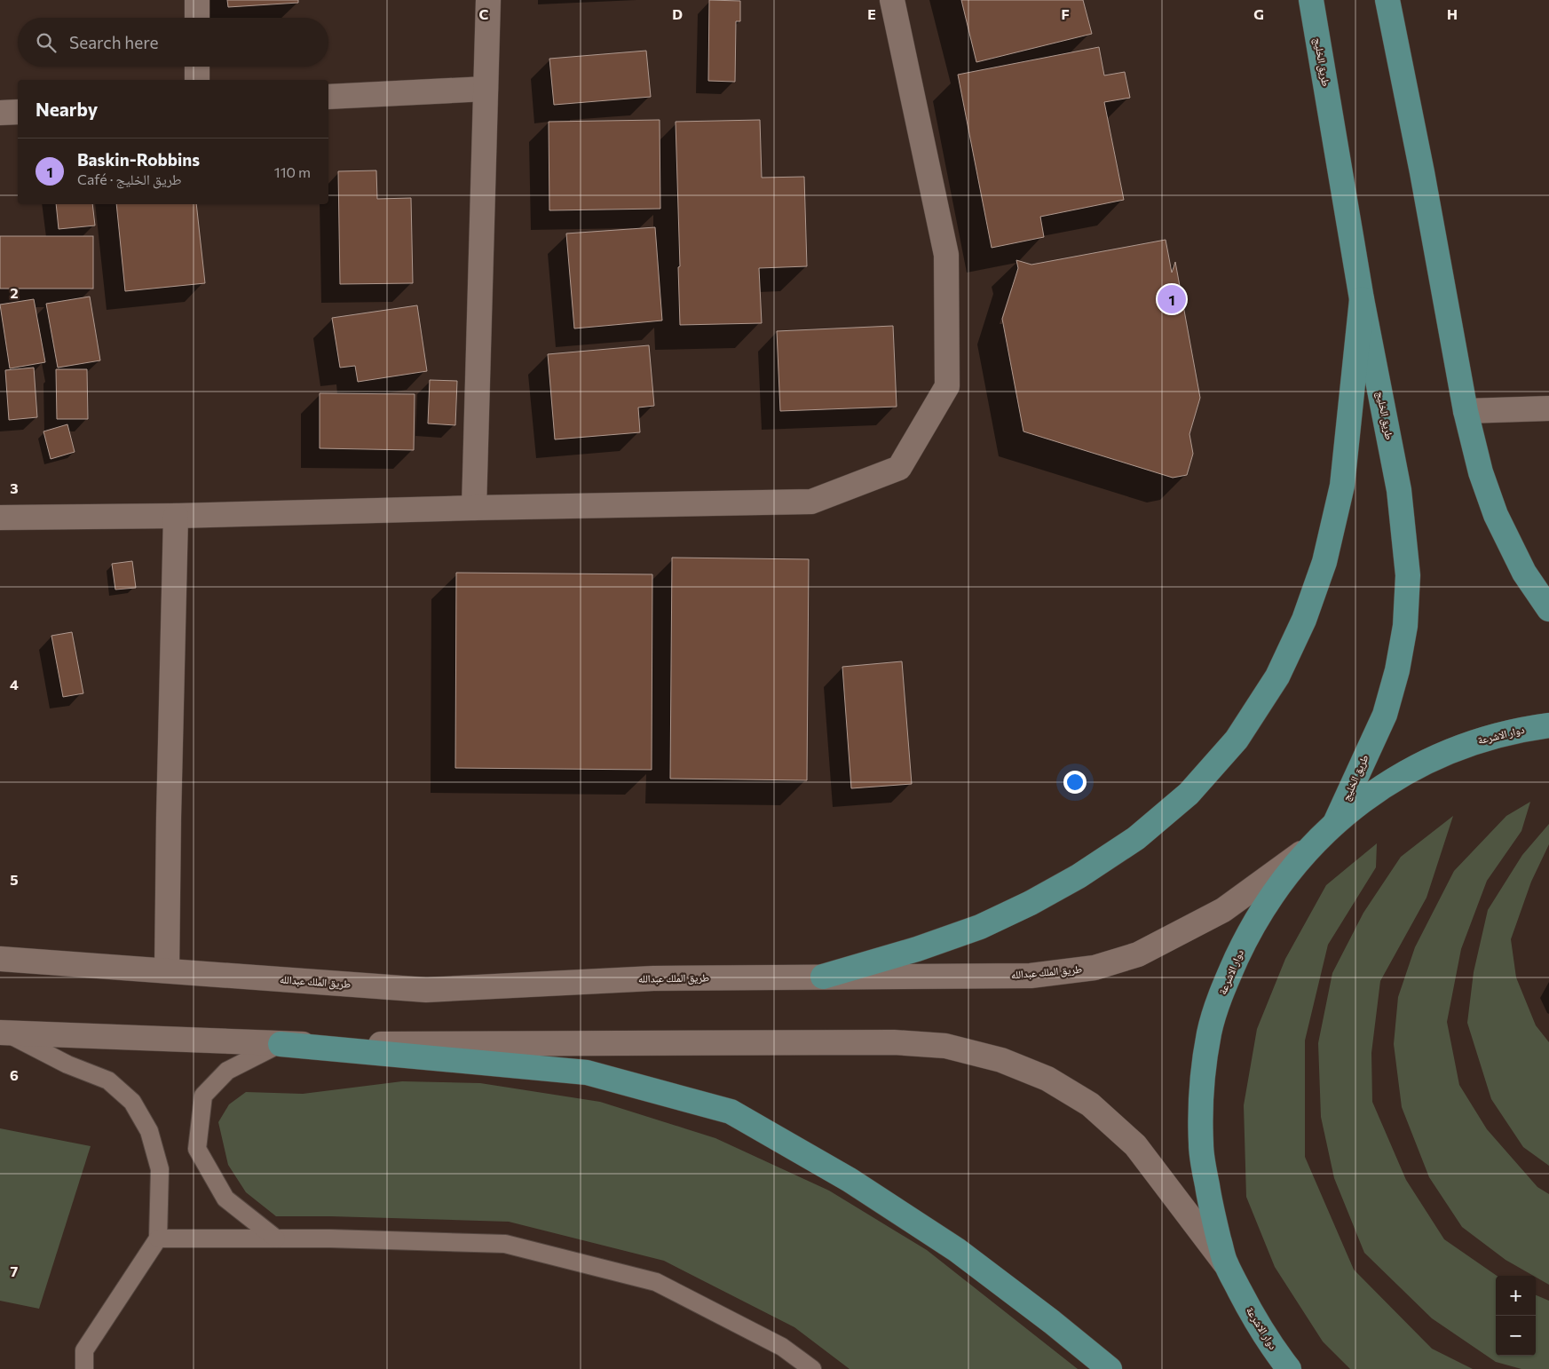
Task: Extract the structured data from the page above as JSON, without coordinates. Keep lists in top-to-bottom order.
{
  "streets": {
    "main road": ["طريق الخليج", "دوار الاشرعة"],
    "street": ["طريق الملك عبدالله"]
  },
  "crossings": [
    ["طريق الخليج", "دوار الاشرعة"],
    ["دوار الاشرعة", "طريق الملك عبدالله"]
  ],
  "page": {
    "search": "Search here",
    "heading": "Nearby",
    "list": [
      {
        "mark": "1",
        "name": "Baskin-Robbins",
        "note": "Café · طريق الخليج",
        "value": "110 m"
      }
    ],
    "pins": "1",
    "map_buttons": ["+", "−"]
  },
  "grid": {
    "columns": [
      "C",
      "D",
      "E",
      "F",
      "G",
      "H"
    ],
    "rows": [
      "2",
      "3",
      "4",
      "5",
      "6",
      "7"
    ]
  }
}
